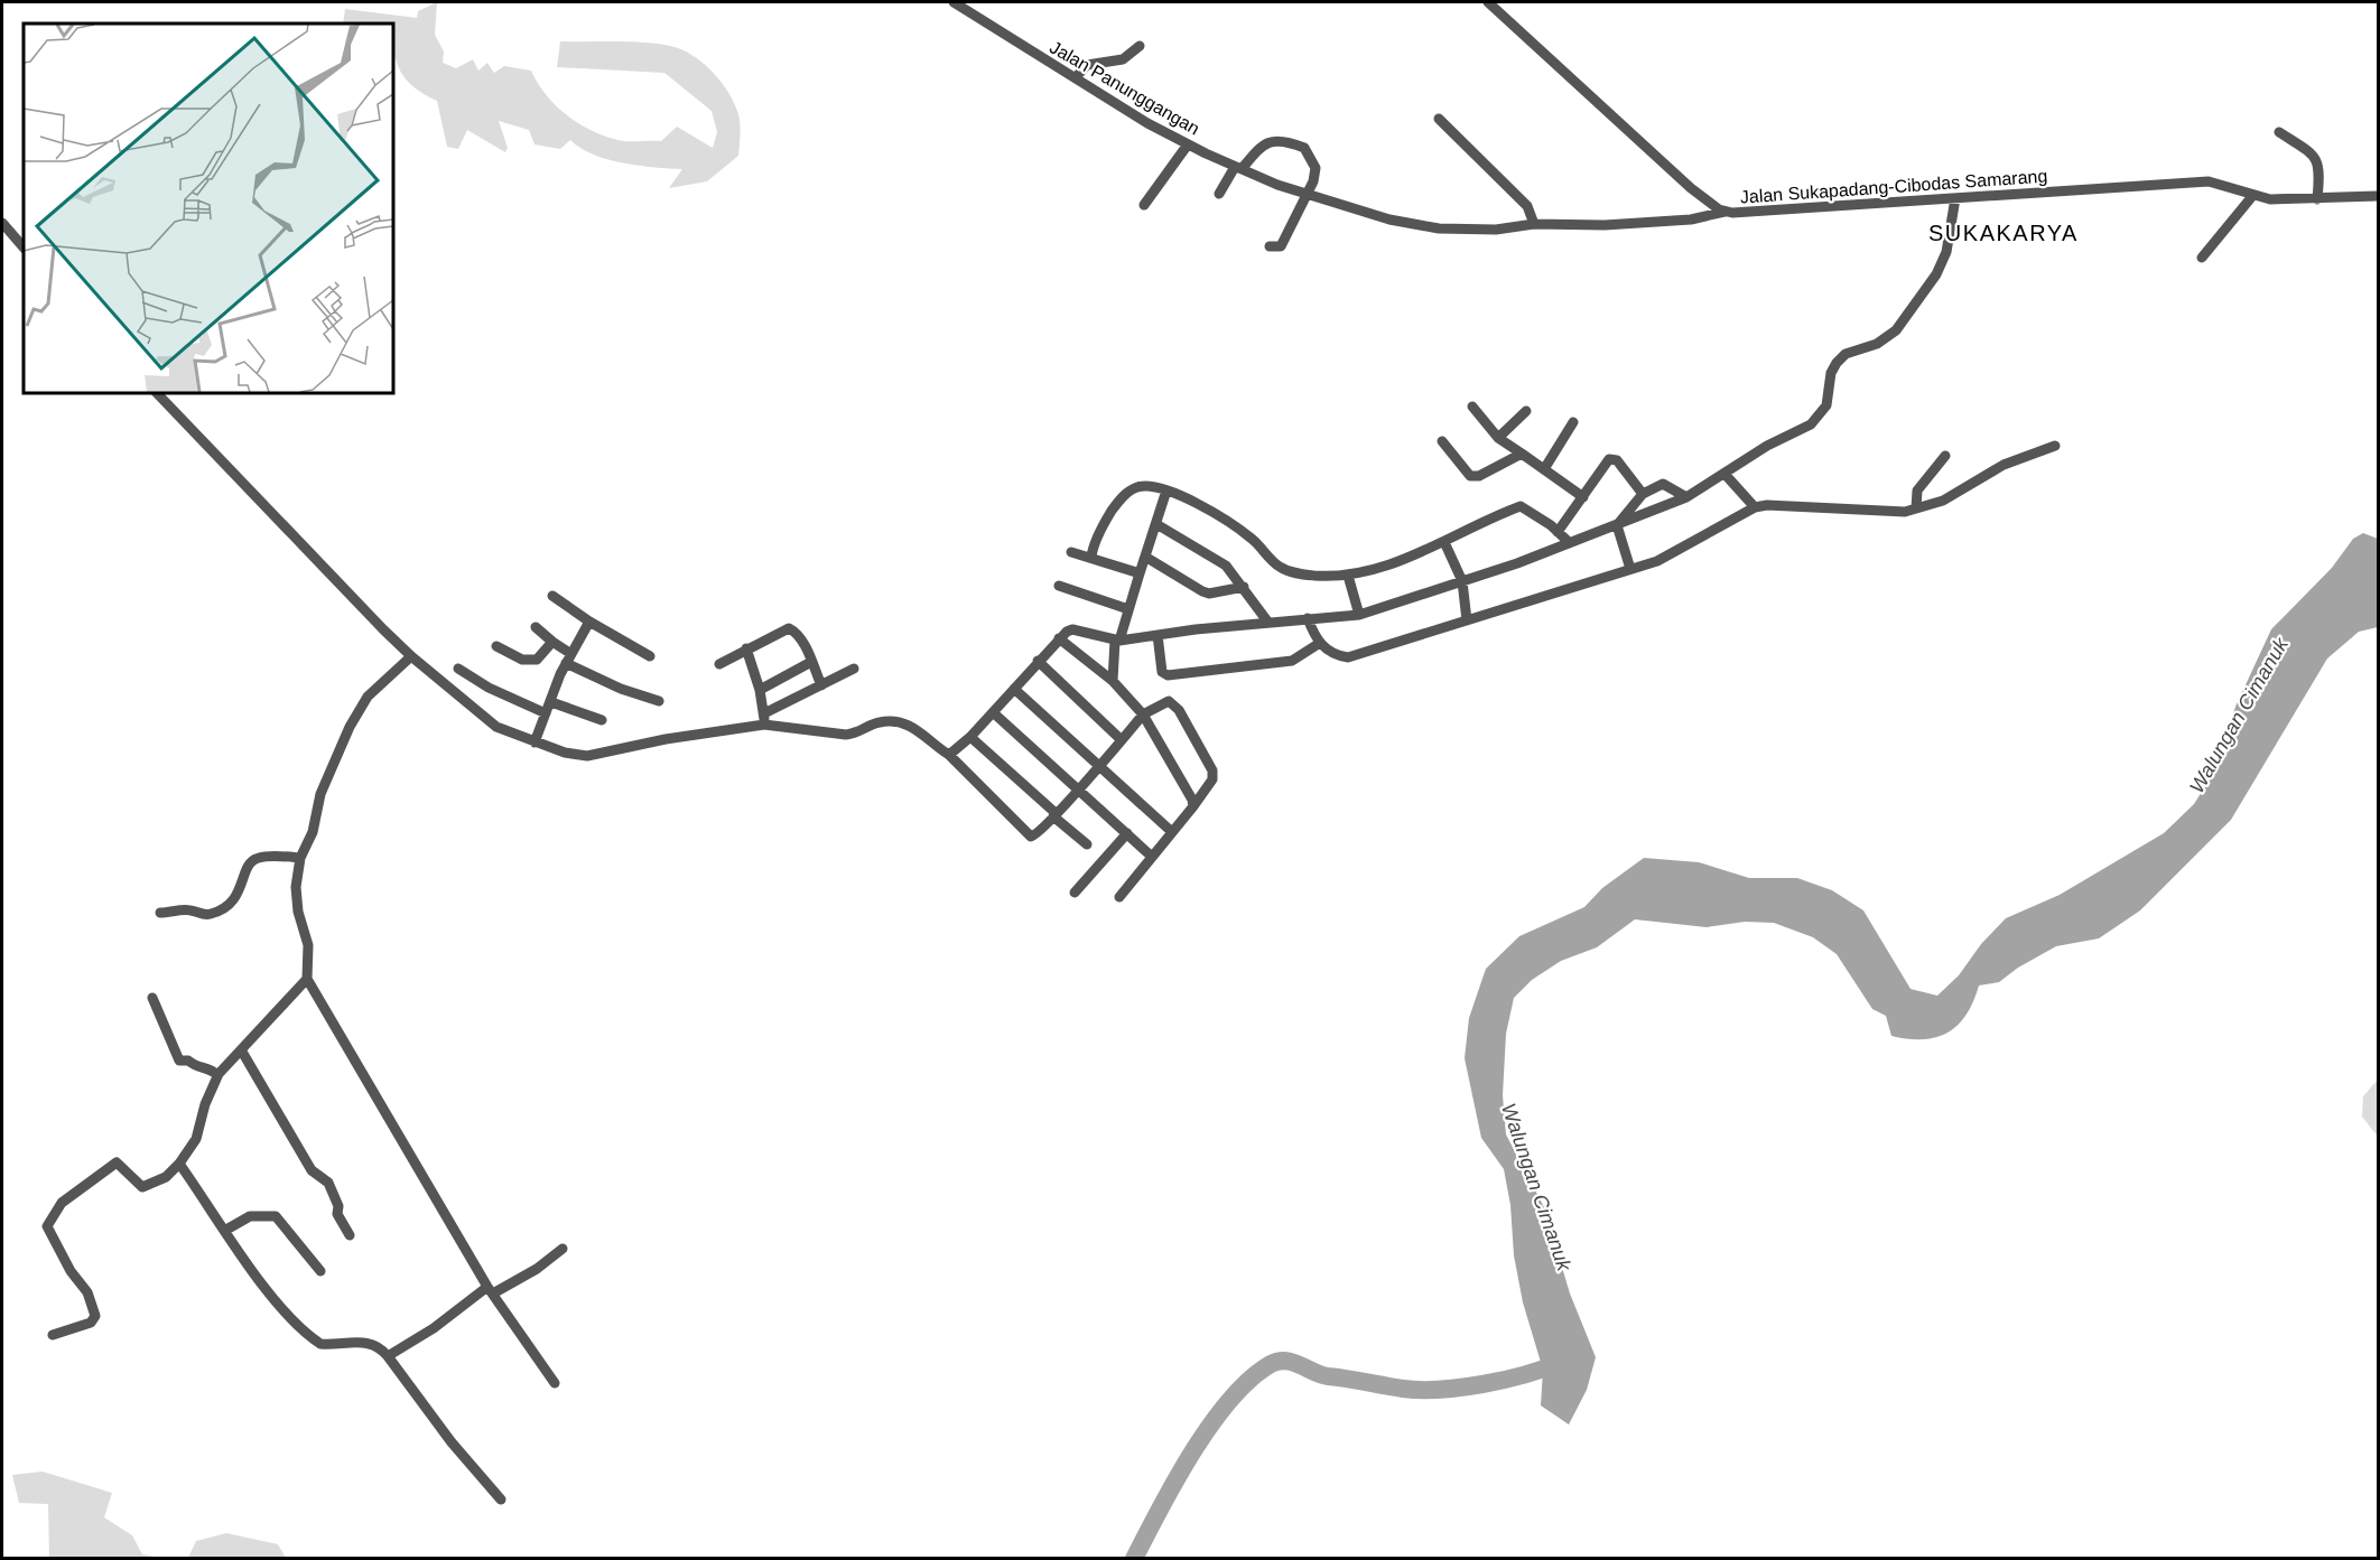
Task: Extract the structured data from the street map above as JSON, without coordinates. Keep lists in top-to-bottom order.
{
  "streets": {
    "street": ["Jalan Panunggangan", "Jalan Sukapadang-Cibodas Samarang"]
  },
  "crossings": [
    ["Jalan Panunggangan", "Jalan Sukapadang-Cibodas Samarang"]
  ],
  "districts": ["SUKAKARYA"],
  "water": ["Walungan Cimanuk"]
}
